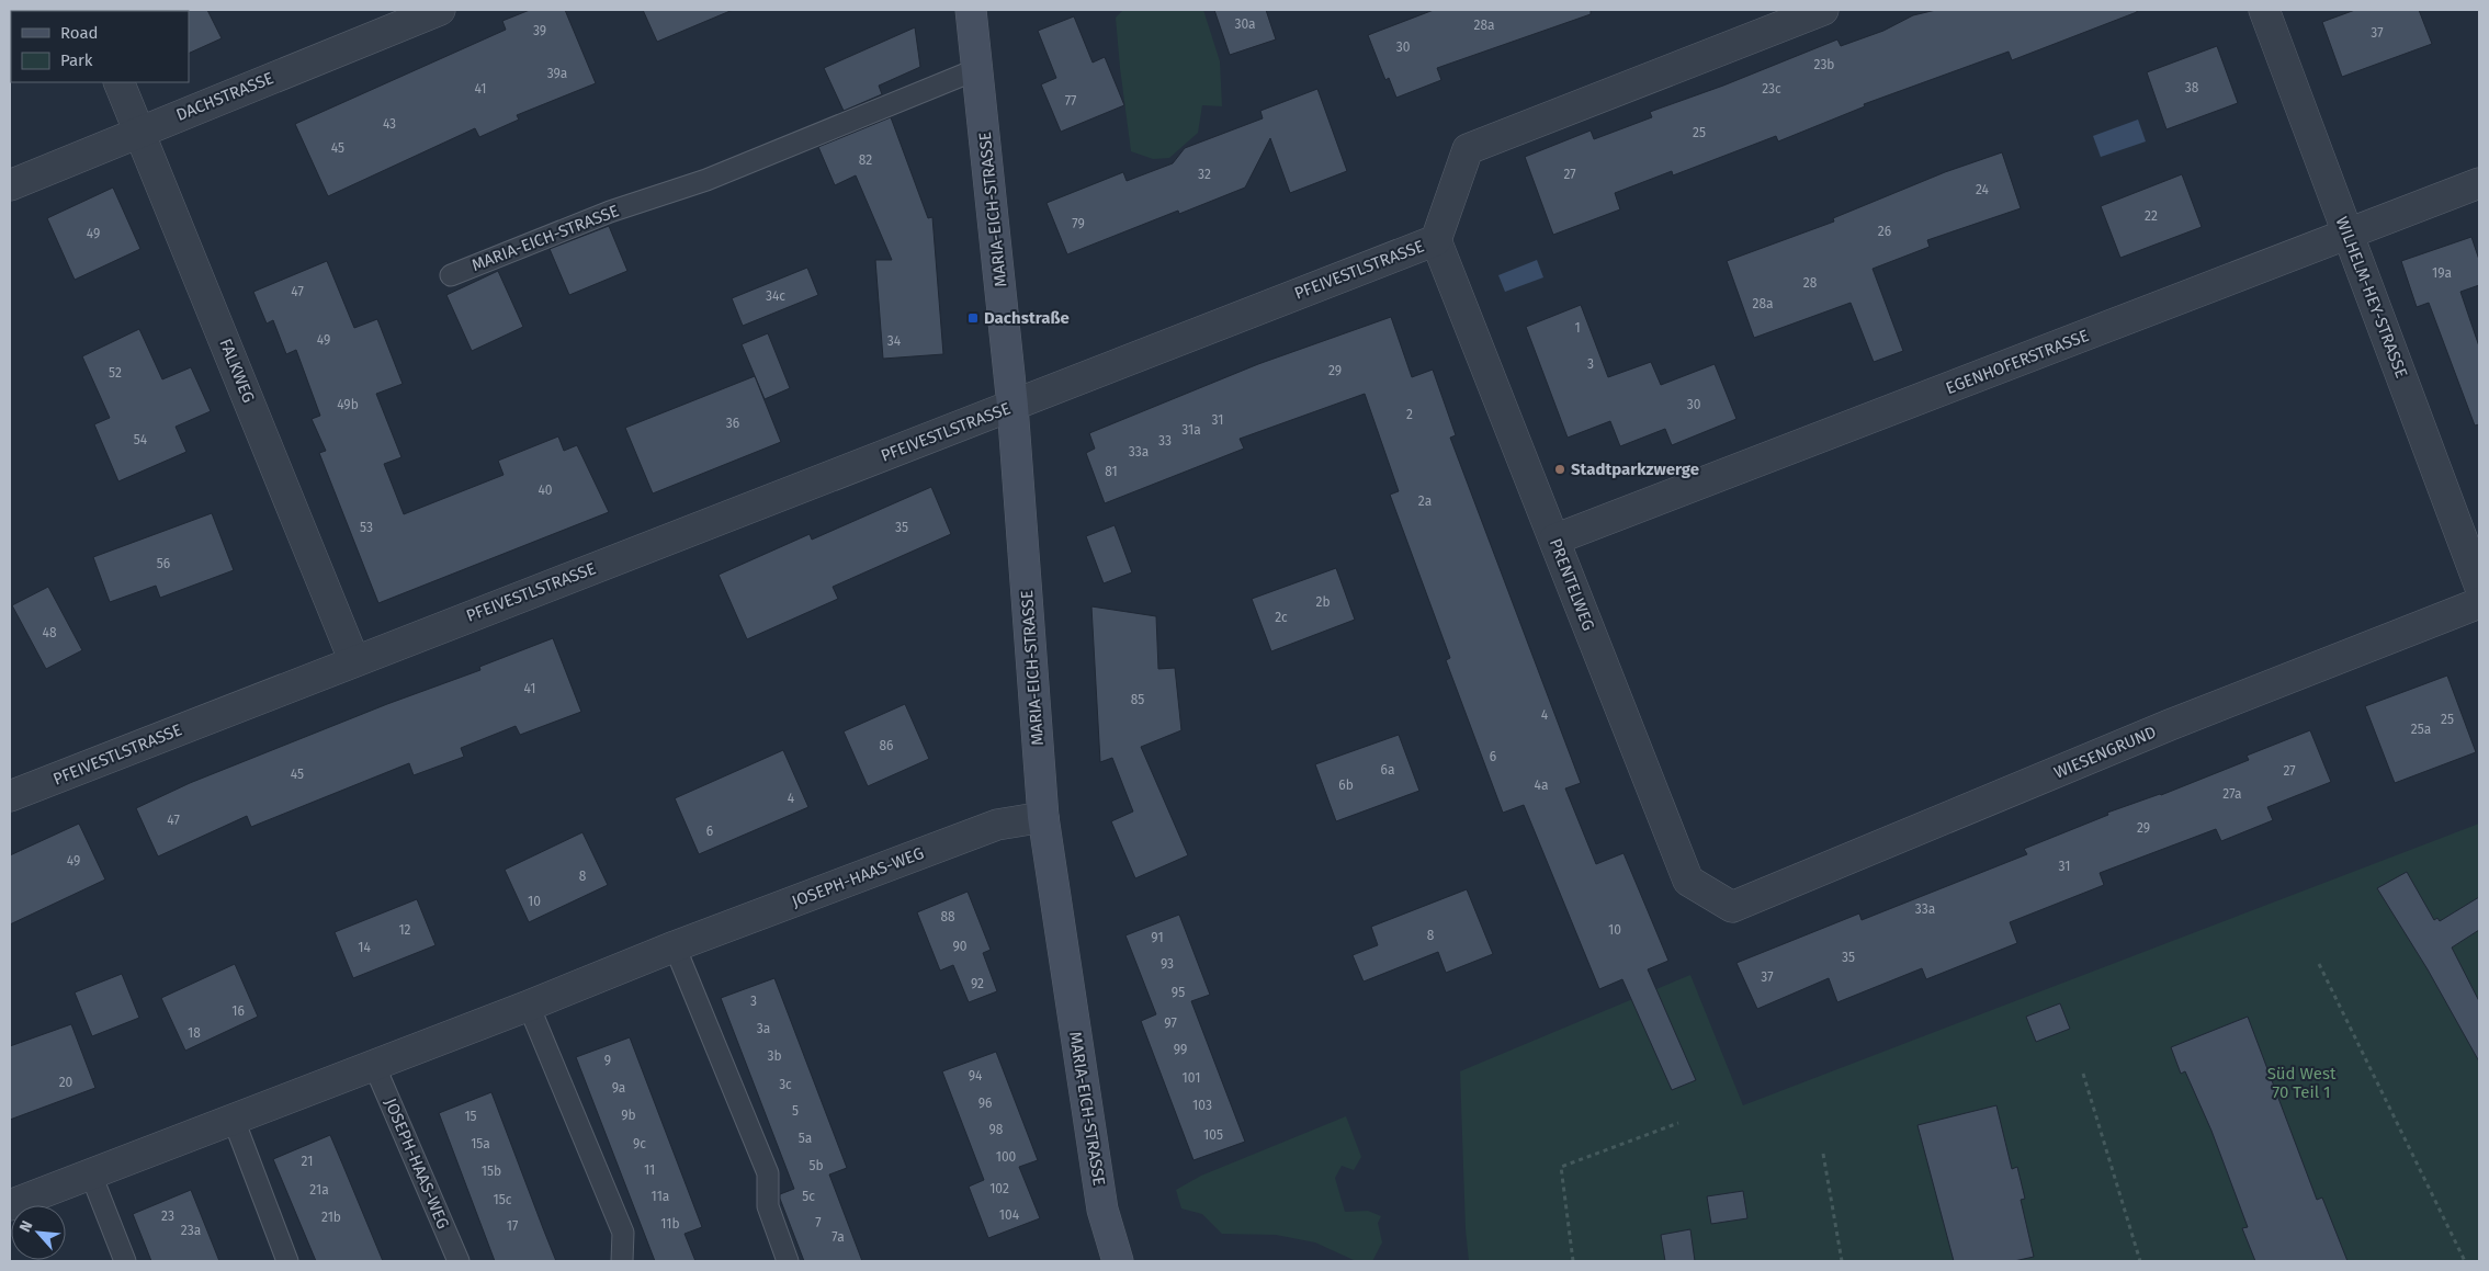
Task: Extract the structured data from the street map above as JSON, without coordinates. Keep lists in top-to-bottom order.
{
  "streets": {
    "street": [
      "DACHSTRASSE",
      "MARIA-EICH-STRASSE",
      "PFEIVESTLSTRASSE",
      "WILHELM-HEY-STRASSE",
      "EGENHOFERSTRASSE",
      "FALKWEG",
      "PRENTELWEG",
      "WIESENGRUND",
      "JOSEPH-HAAS-WEG"
    ]
  },
  "crossings": [
    ["DACHSTRASSE", "FALKWEG"],
    ["MARIA-EICH-STRASSE", "PFEIVESTLSTRASSE"],
    ["MARIA-EICH-STRASSE", "JOSEPH-HAAS-WEG"],
    ["PFEIVESTLSTRASSE", "FALKWEG"],
    ["PFEIVESTLSTRASSE", "PRENTELWEG"],
    ["WILHELM-HEY-STRASSE", "EGENHOFERSTRASSE"],
    ["EGENHOFERSTRASSE", "PRENTELWEG"],
    ["PRENTELWEG", "WIESENGRUND"]
  ],
  "parks": ["Süd West 70 Teil 1"],
  "places": {
    "transit": ["Dachstraße"],
    "other": ["Stadtparkzwerge"]
  },
  "house_numbers": [
    "30a",
    "28a",
    "39",
    "37",
    "30",
    "23b",
    "39a",
    "38",
    "41",
    "23c",
    "77",
    "43",
    "25",
    "45",
    "82",
    "32",
    "27",
    "24",
    "22",
    "79",
    "26",
    "49",
    "19a",
    "28",
    "47",
    "34c",
    "28a",
    "1",
    "49",
    "34",
    "3",
    "29",
    "52",
    "49b",
    "30",
    "2",
    "31",
    "36",
    "31a",
    "54",
    "33",
    "33a",
    "81",
    "40",
    "2a",
    "53",
    "35",
    "56",
    "2b",
    "2c",
    "48",
    "41",
    "85",
    "4",
    "25",
    "25a",
    "86",
    "6",
    "6a",
    "27",
    "45",
    "6b",
    "4a",
    "27a",
    "4",
    "47",
    "29",
    "6",
    "49",
    "31",
    "8",
    "10",
    "33a",
    "88",
    "12",
    "10",
    "8",
    "91",
    "90",
    "14",
    "35",
    "93",
    "37",
    "92",
    "95",
    "3",
    "16",
    "97",
    "3a",
    "18",
    "99",
    "3b",
    "9",
    "94",
    "101",
    "20",
    "3c",
    "9a",
    "96",
    "103",
    "5",
    "9b",
    "15",
    "98",
    "105",
    "5a",
    "15a",
    "9c",
    "100",
    "21",
    "5b",
    "11",
    "15b",
    "102",
    "21a",
    "11a",
    "5c",
    "15c",
    "104",
    "23",
    "21b",
    "7",
    "11b",
    "17",
    "23a",
    "7a"
  ],
  "legend": ["Road", "Park"],
  "north": "top left"
}
